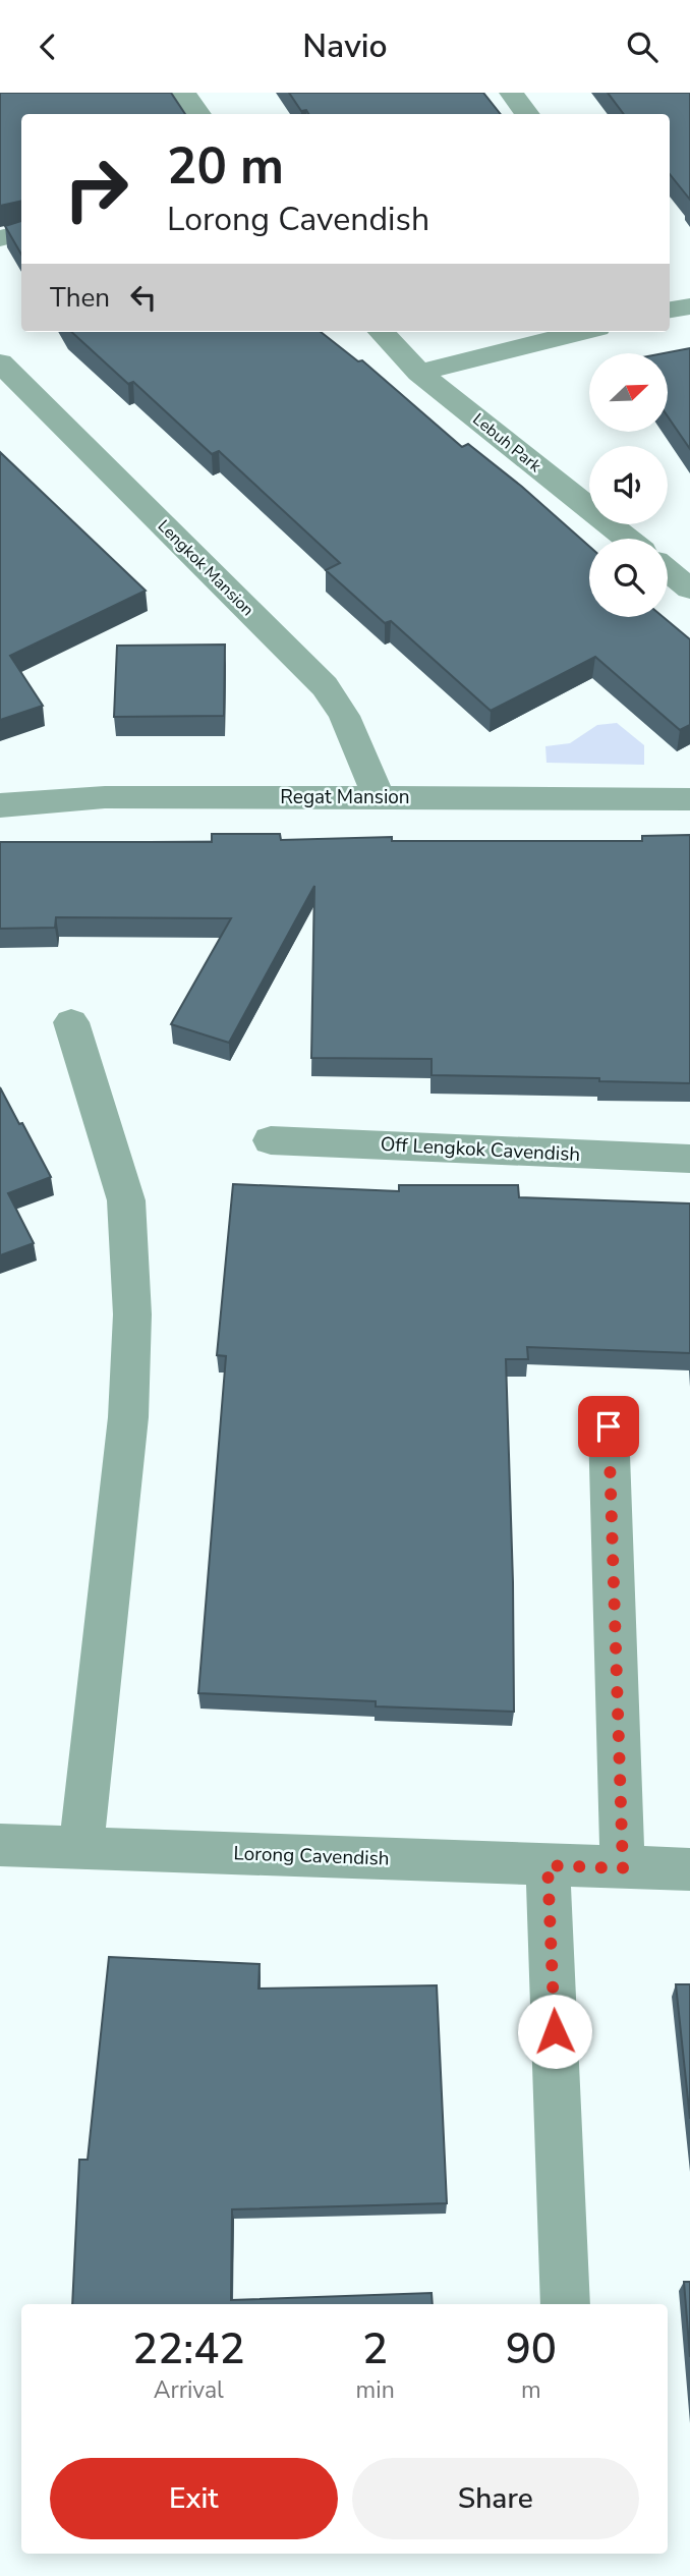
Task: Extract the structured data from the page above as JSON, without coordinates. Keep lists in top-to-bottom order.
{
  "streets": {
    "street": [
      "Lebuh Park",
      "Lengkok Mansion",
      "Regat Mansion",
      "Off Lengkok Cavendish",
      "Lorong Cavendish"
    ]
  },
  "crossings": [
    ["Lengkok Mansion", "Regat Mansion"]
  ],
  "north": "top right",
  "page": {
    "header": "Navio",
    "turn": ["20 m", "Lorong Cavendish"],
    "then": "Then",
    "eta": [
      "22:42",
      "Arrival",
      "2",
      "min",
      "90",
      "m"
    ],
    "buttons": ["Exit", "Share"]
  }
}
